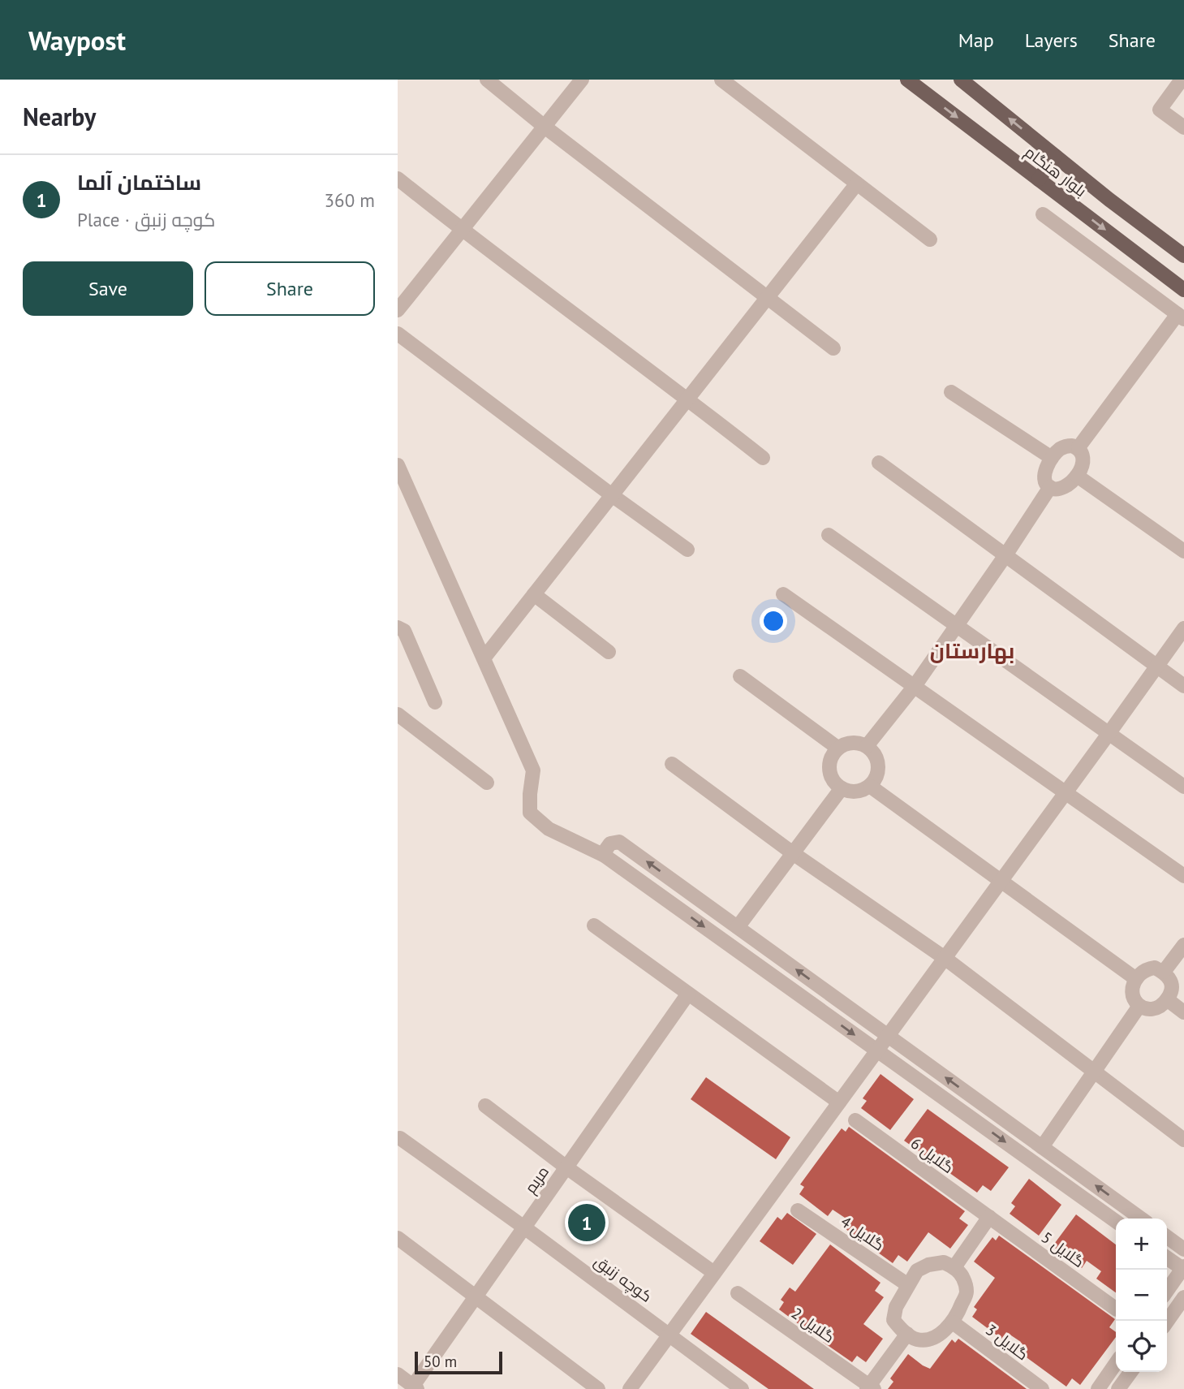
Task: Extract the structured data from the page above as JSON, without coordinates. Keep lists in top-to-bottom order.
{
  "streets": {
    "main road": ["بلوار هنگام"],
    "street": [
      "گلایل 6",
      "مریم",
      "گلایل 4",
      "گلایل 5",
      "کوچه زنبق",
      "گلایل 2",
      "گلایل 3"
    ]
  },
  "crossings": [
    ["گلایل 6", "گلایل 5"],
    ["مریم", "کوچه زنبق"],
    ["گلایل 4", "گلایل 3"]
  ],
  "districts": ["بهارستان"],
  "scale_bar": "50 m",
  "page": {
    "header": "Waypost",
    "nav": ["Map", "Layers", "Share"],
    "heading": "Nearby",
    "list": [
      {
        "mark": "1",
        "name": "ساختمان آلما",
        "note": "Place · کوچه زنبق",
        "value": "360 m"
      }
    ],
    "buttons": ["Save", "Share"],
    "pins": "1",
    "map_buttons": ["+", "−"],
    "scale": "50 m"
  }
}
